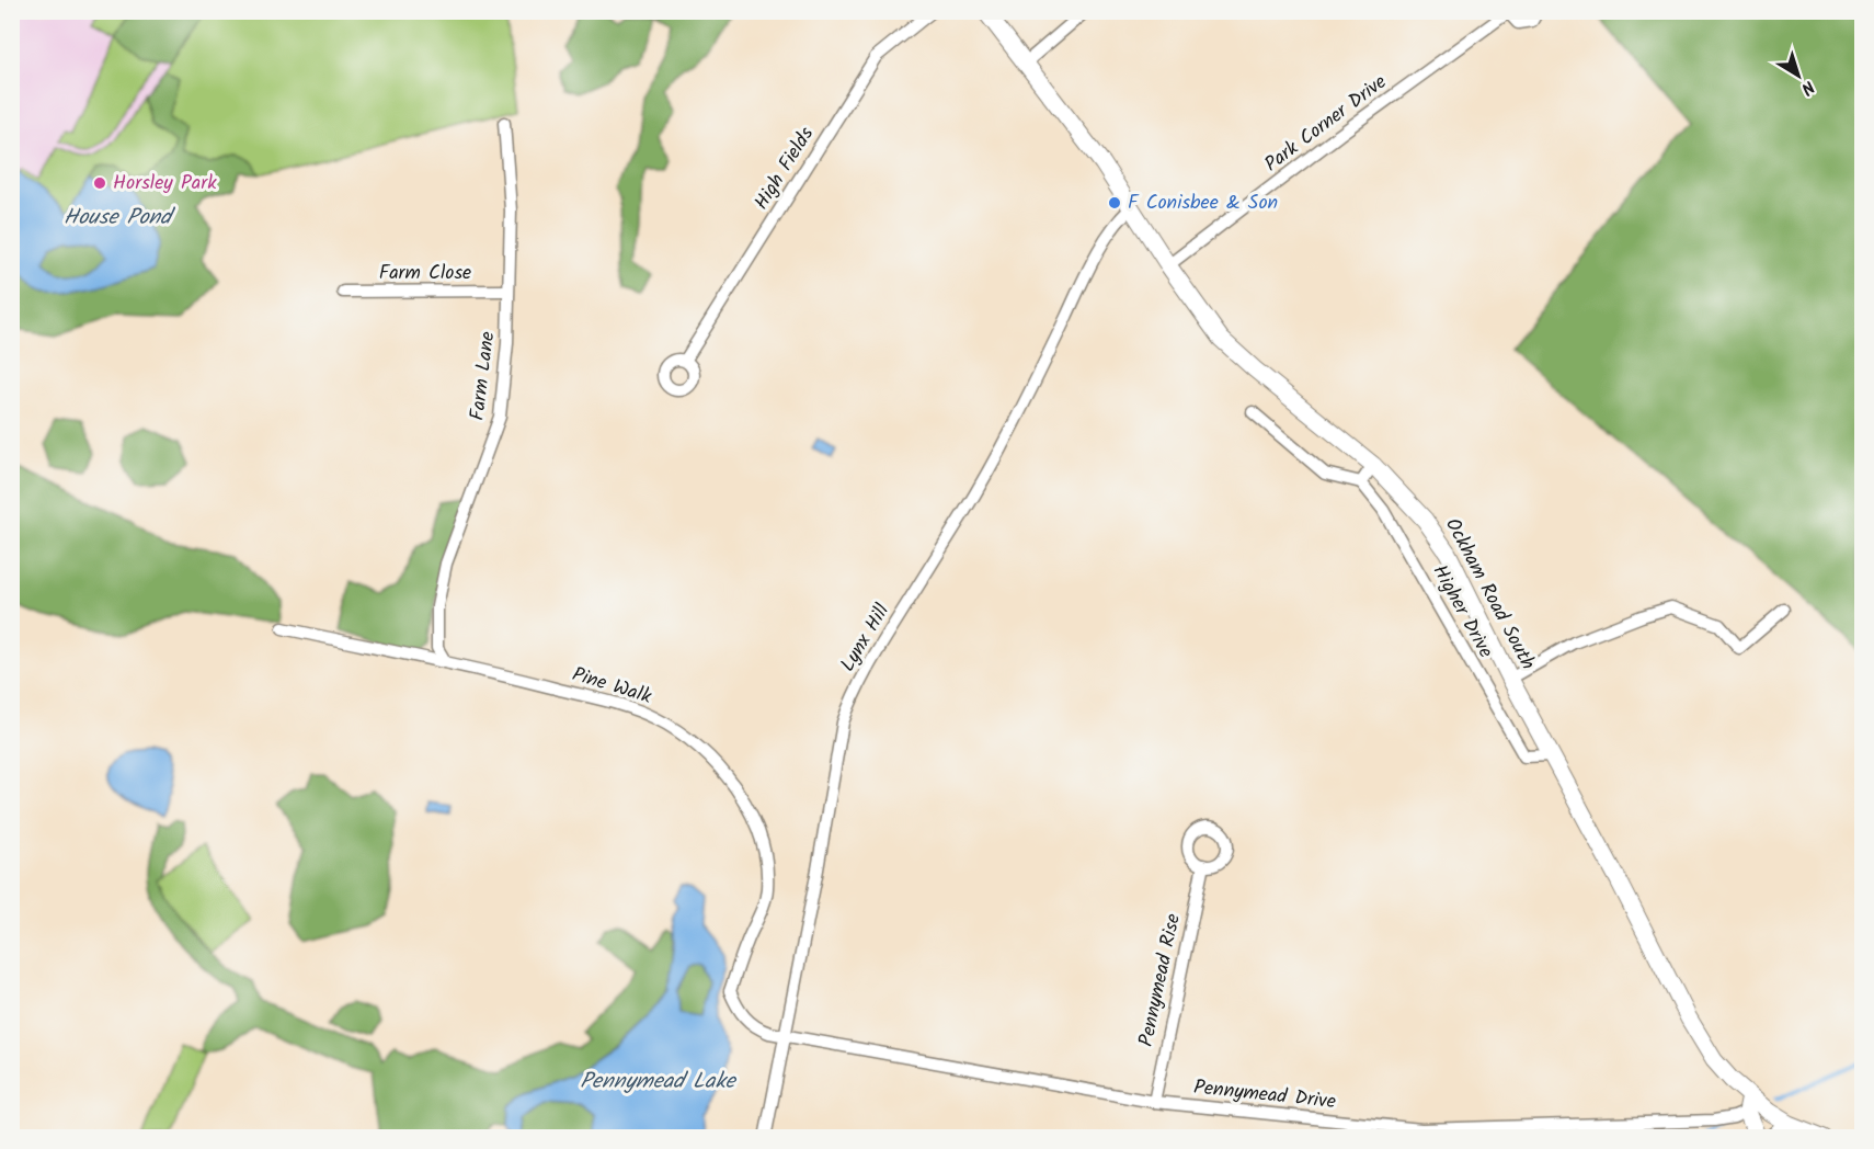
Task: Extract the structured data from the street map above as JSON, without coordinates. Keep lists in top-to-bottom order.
{
  "streets": {
    "main road": ["Ockham Road South"],
    "street": [
      "Park Corner Drive",
      "High Fields",
      "Farm Close",
      "Farm Lane",
      "Higher Drive",
      "Lynx Hill",
      "Pine Walk",
      "Pennymead Rise",
      "Pennymead Drive"
    ]
  },
  "crossings": [
    ["Park Corner Drive", "Ockham Road South"],
    ["Farm Close", "Farm Lane"],
    ["Farm Lane", "Pine Walk"],
    ["Ockham Road South", "Higher Drive"],
    ["Ockham Road South", "Lynx Hill"],
    ["Ockham Road South", "Pennymead Drive"],
    ["Lynx Hill", "Pine Walk"],
    ["Lynx Hill", "Pennymead Drive"],
    ["Pine Walk", "Pennymead Drive"],
    ["Pennymead Rise", "Pennymead Drive"]
  ],
  "water": ["House Pond", "Pennymead Lake"],
  "places": ["Horsley Park", "F Conisbee & Son"],
  "north": "bottom right"
}
